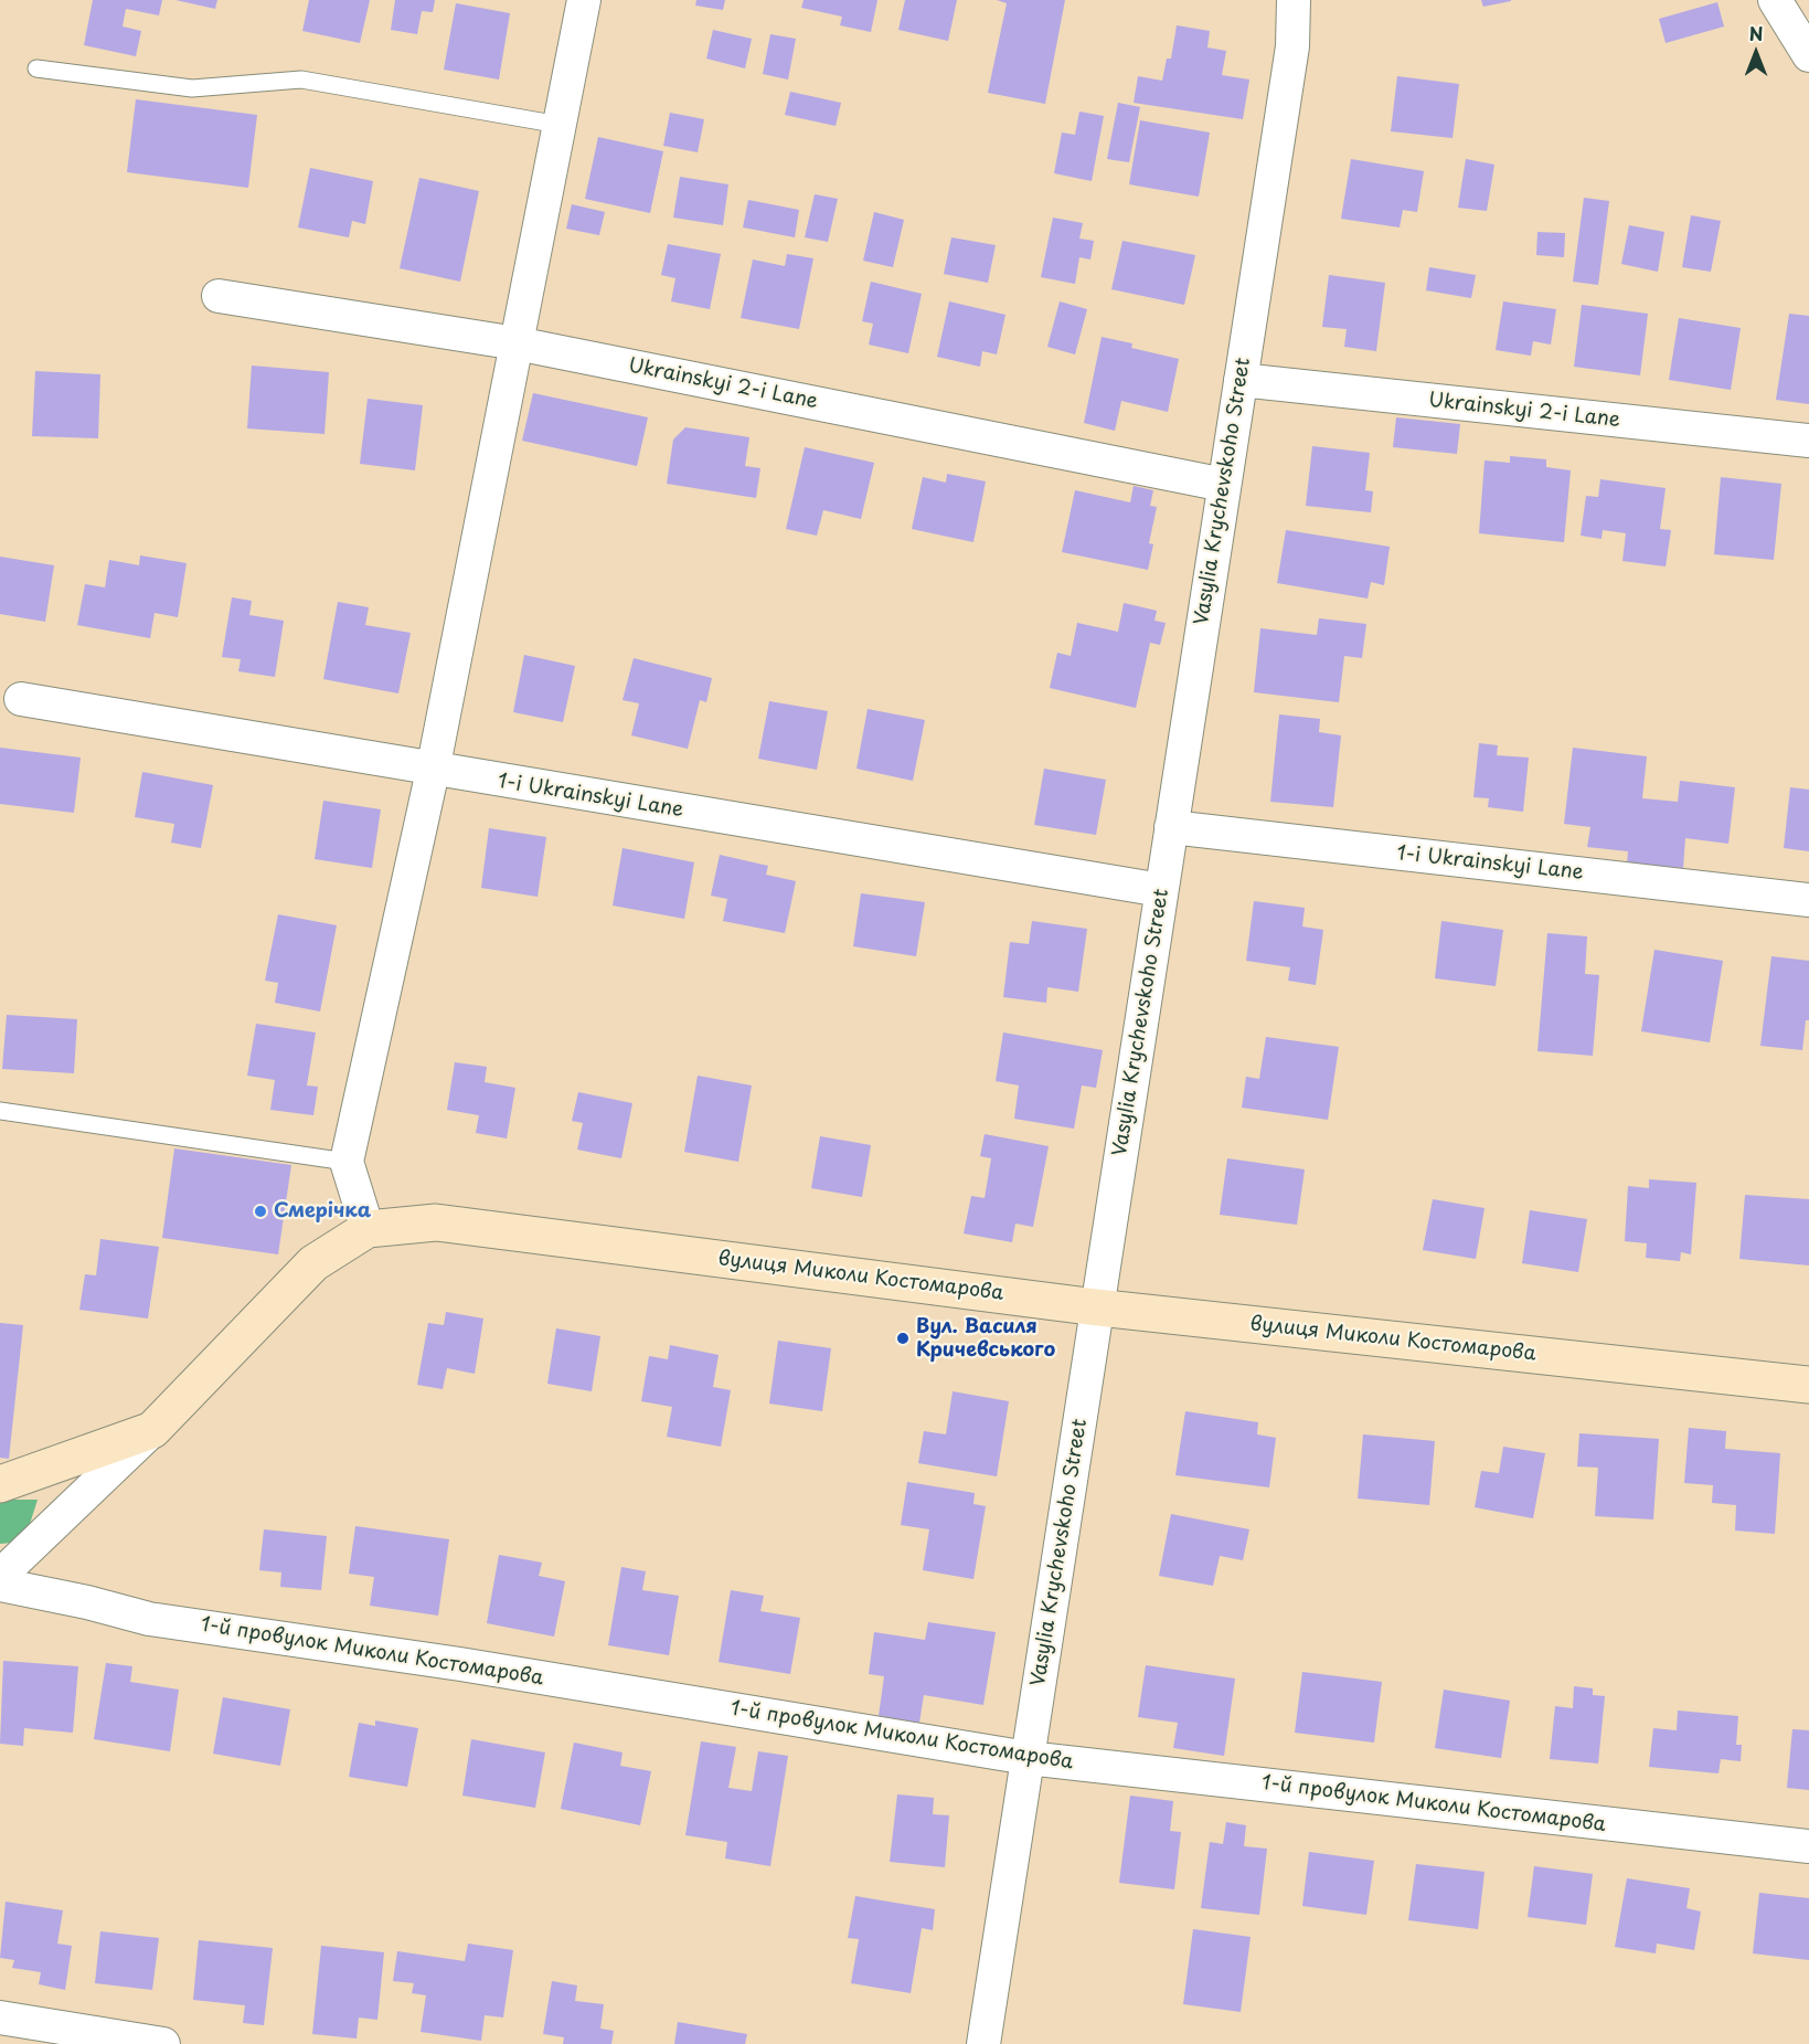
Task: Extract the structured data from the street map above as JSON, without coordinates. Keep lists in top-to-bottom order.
{
  "streets": {
    "street": [
      "Ukrainskyi 2-i Lane",
      "Vasylia Krychevskoho Street",
      "1-i Ukrainskyi Lane",
      "вулиця Миколи Костомарова",
      "1-й провулок Миколи Костомарова"
    ]
  },
  "crossings": [
    ["Ukrainskyi 2-i Lane", "Vasylia Krychevskoho Street"],
    ["Vasylia Krychevskoho Street", "1-i Ukrainskyi Lane"],
    ["Vasylia Krychevskoho Street", "вулиця Миколи Костомарова"],
    ["Vasylia Krychevskoho Street", "1-й провулок Миколи Костомарова"]
  ],
  "places": ["Смерічка", "Вул. Василя Кричевського"],
  "north": "top"
}
